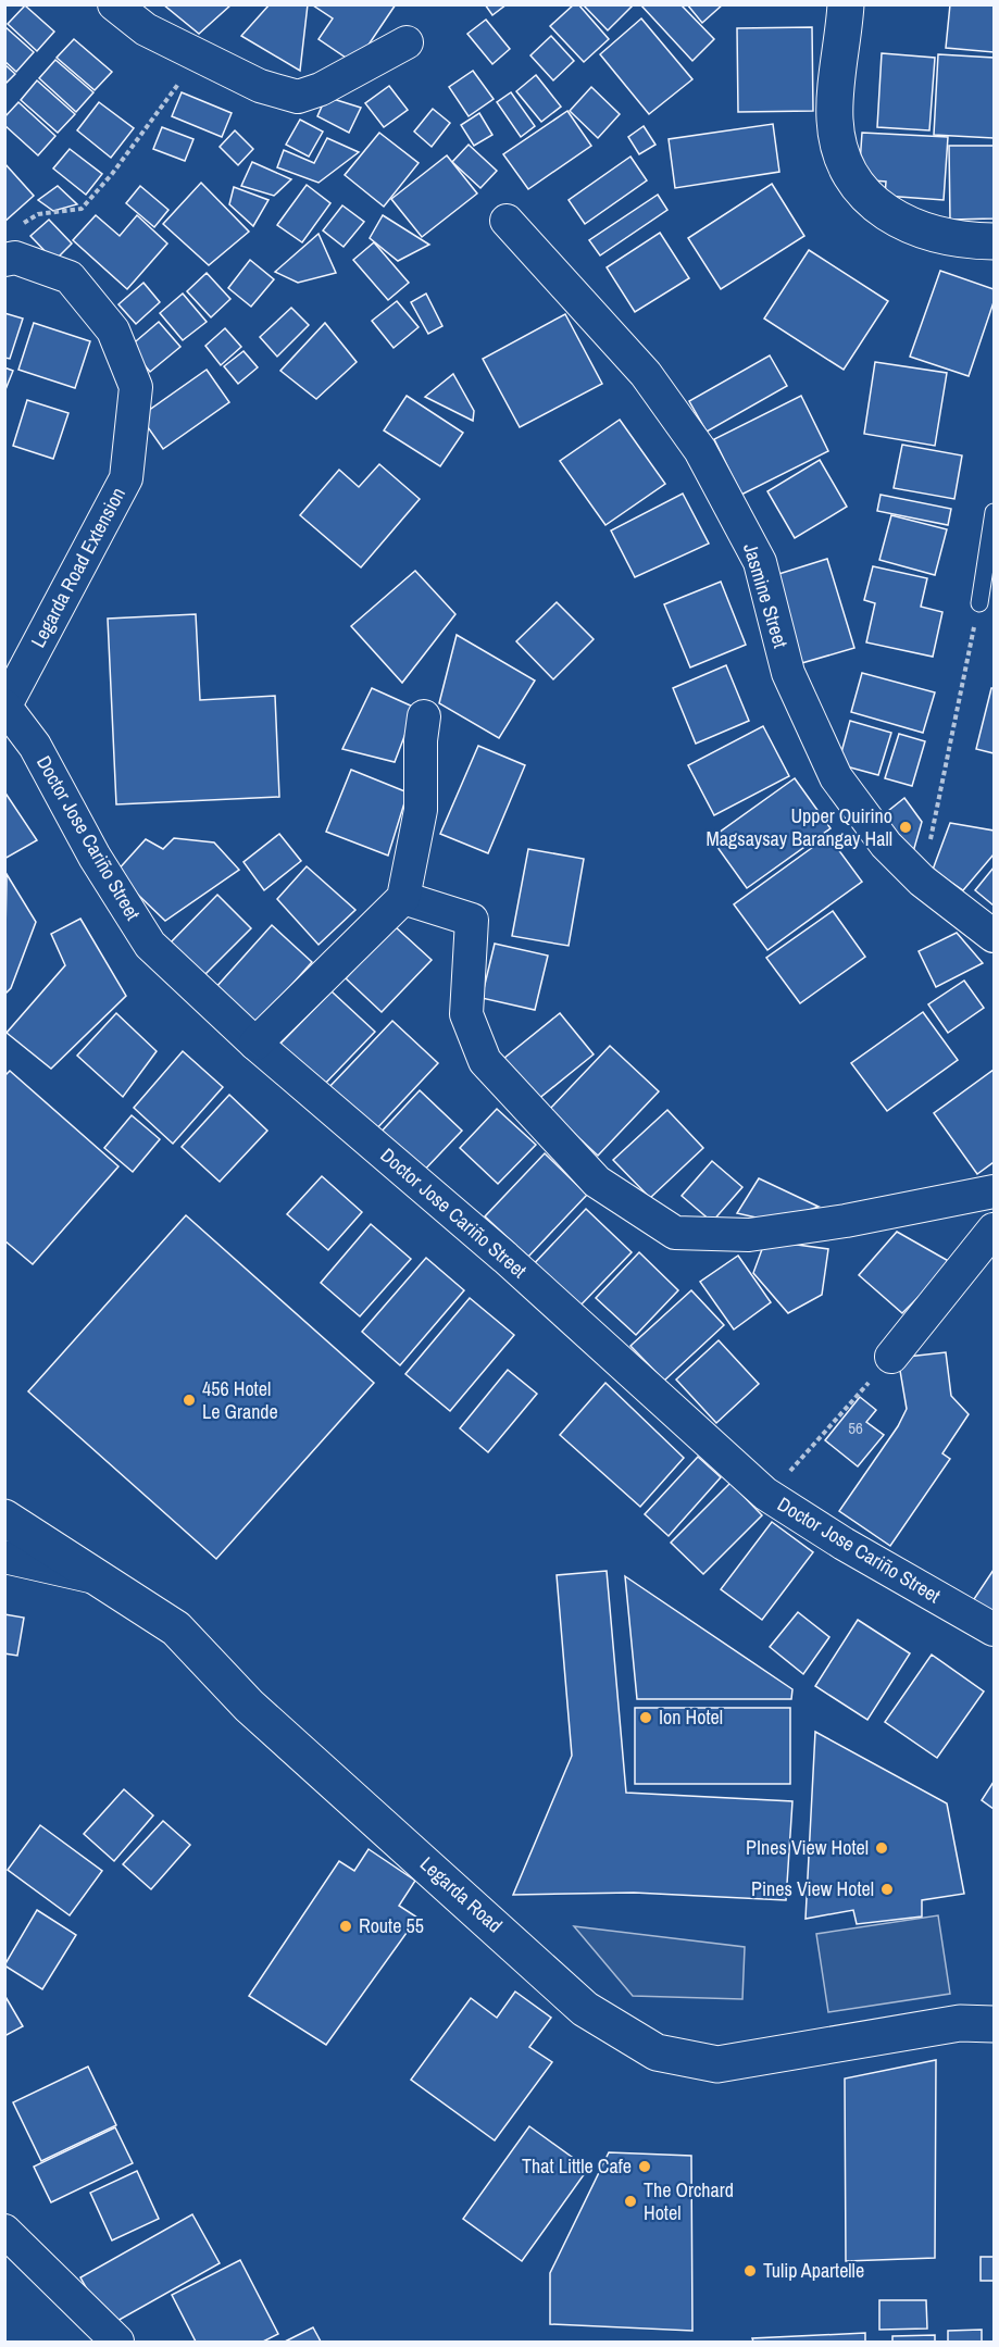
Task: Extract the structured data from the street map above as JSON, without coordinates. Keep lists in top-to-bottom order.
{
  "streets": {
    "main road": ["Legarda Road"],
    "street": ["Legarda Road Extension", "Jasmine Street", "Doctor Jose Cariño Street"]
  },
  "crossings": [
    ["Legarda Road Extension", "Doctor Jose Cariño Street"]
  ],
  "places": [
    "Upper Quirino Magsaysay Barangay Hall",
    "456 Hotel Le Grande",
    "Ion Hotel",
    "PInes View Hotel",
    "Pines View Hotel",
    "Route 55",
    "That Little Cafe",
    "The Orchard Hotel",
    "Tulip Apartelle"
  ],
  "house_numbers": ["56"]
}
